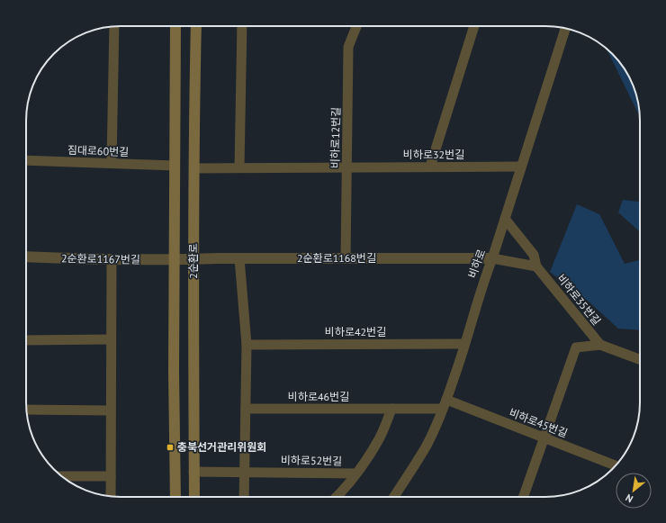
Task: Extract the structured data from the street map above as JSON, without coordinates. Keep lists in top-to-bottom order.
{
  "streets": {
    "main road": ["2순환로"],
    "street": [
      "비하로12번길",
      "짐대로60번길",
      "비하로32번길",
      "2순환로1168번길",
      "2순환로1167번길",
      "비하로",
      "비하로35번길",
      "비하로42번길",
      "비하로46번길",
      "비하로45번길",
      "비하로52번길"
    ]
  },
  "crossings": [
    ["비하로12번길", "비하로32번길"],
    ["비하로12번길", "2순환로1168번길"],
    ["짐대로60번길", "2순환로"],
    ["비하로32번길", "2순환로"],
    ["비하로32번길", "비하로"],
    ["2순환로1168번길", "2순환로1167번길"],
    ["2순환로1168번길", "2순환로"],
    ["2순환로1168번길", "비하로"],
    ["2순환로1167번길", "2순환로"],
    ["2순환로", "비하로52번길"],
    ["비하로", "비하로35번길"],
    ["비하로", "비하로42번길"],
    ["비하로", "비하로46번길"],
    ["비하로", "비하로45번길"],
    ["비하로46번길", "비하로45번길"]
  ],
  "places": {
    "transit": ["충북선거관리위원회"]
  },
  "north": "bottom left"
}
